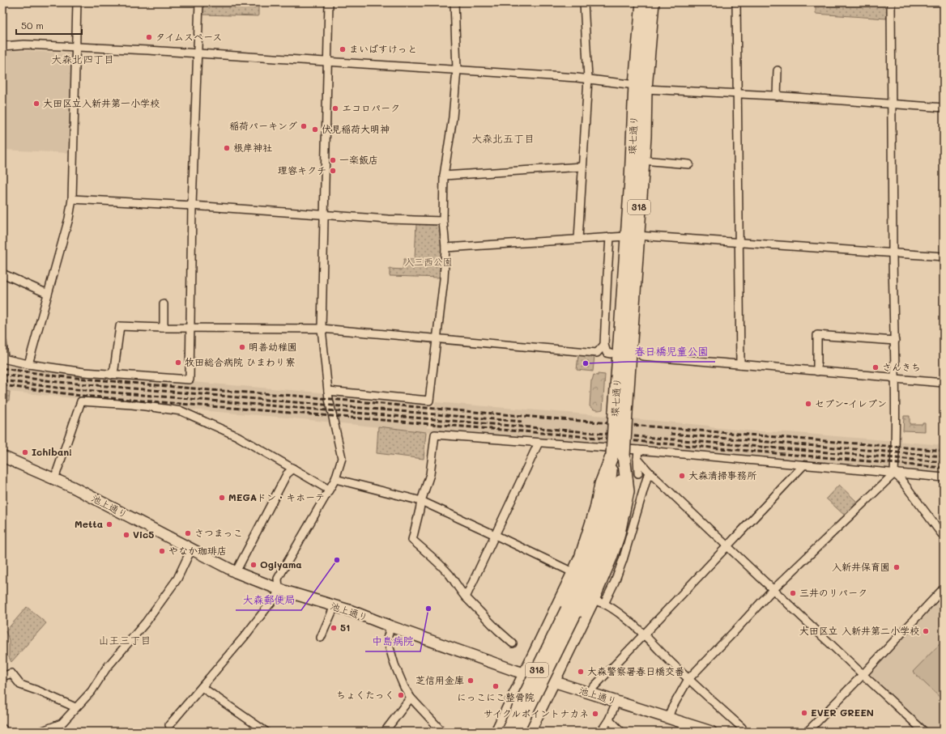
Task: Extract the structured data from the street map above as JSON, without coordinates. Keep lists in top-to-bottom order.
{
  "streets": {
    "main road": ["環七通り", "318", "池上通り"]
  },
  "districts": ["大森北四丁目", "大森北五丁目", "山王三丁目"],
  "parks": ["入三西公園"],
  "places": [
    "タイムスペース",
    "まいばすけっと",
    "大田区立入新井第一小学校",
    "エコロパーク",
    "稲荷パーキング",
    "伏見稲荷大明神",
    "根岸神社",
    "一楽飯店",
    "理容キクチ",
    "明善幼稚園",
    "牧田総合病院 ひまわり寮",
    "春日橋児童公園",
    "さんきち",
    "セブン-イレブン",
    "Ichiban!",
    "大森清掃事務所",
    "MEGAドン・キホーテ",
    "Metta",
    "さつまっこ",
    "Vic5",
    "やなか珈琲店",
    "大森郵便局",
    "Ogiyama",
    "入新井保育園",
    "三井のリパーク",
    "中島病院",
    "51",
    "大田区立 入新井第二小学校",
    "大森警察署春日橋交番",
    "芝信用金庫",
    "にっこにこ整骨院",
    "ちょくたっく",
    "EVER GREEN",
    "サイクルポイントナカネ"
  ],
  "scale_bar": "50 m"
}
